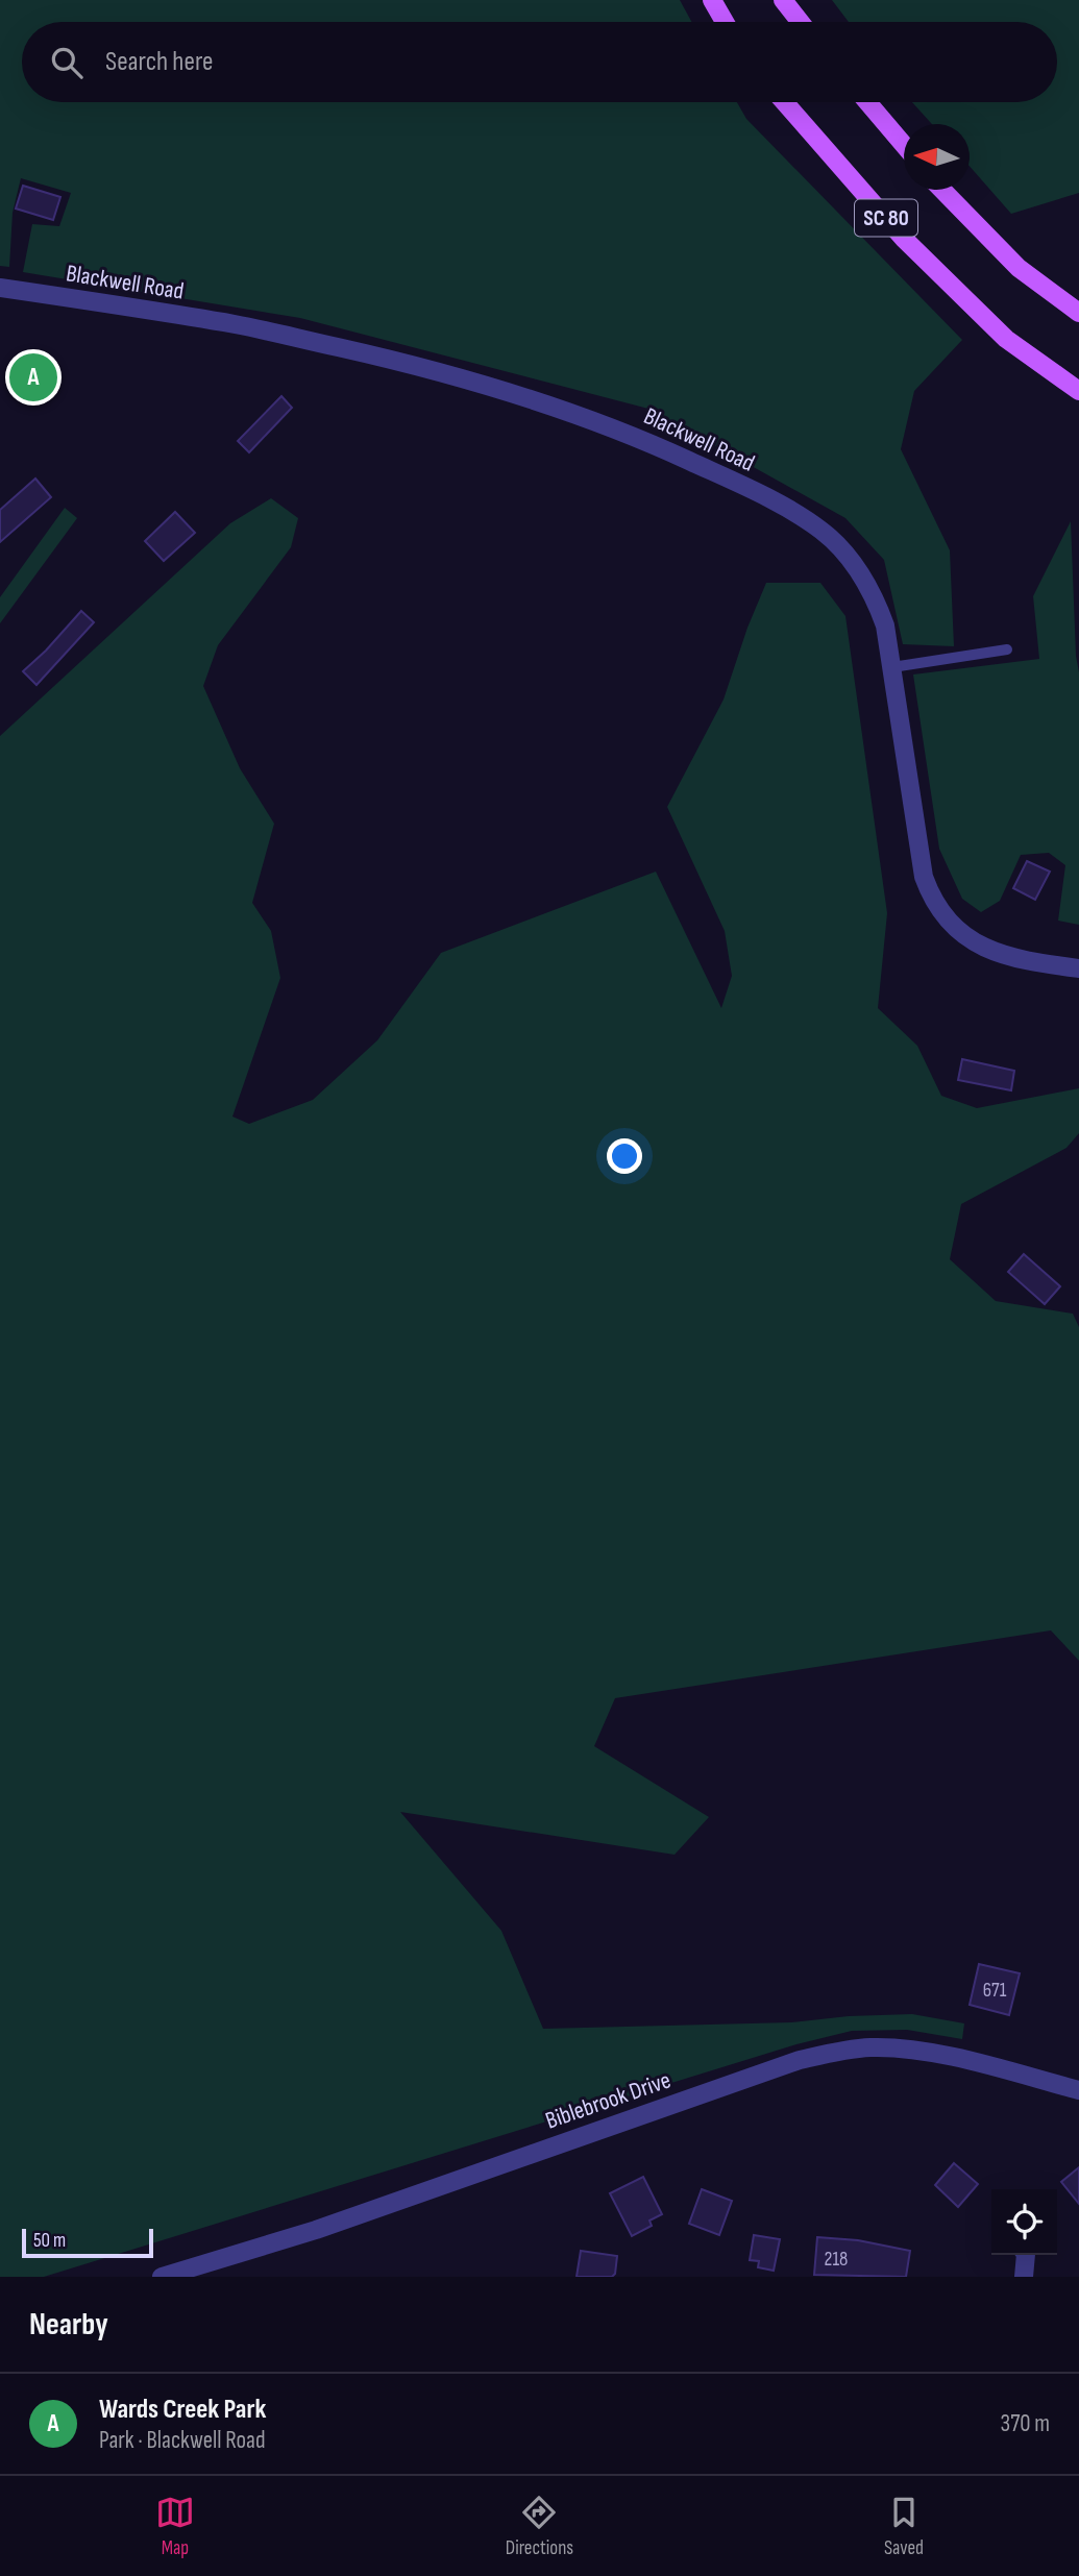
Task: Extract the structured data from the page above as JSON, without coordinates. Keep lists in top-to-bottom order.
{
  "streets": {
    "main road": ["SC 80"],
    "street": ["Blackwell Road", "Biblebrook Drive"]
  },
  "house_numbers": ["671", "218"],
  "scale_bar": "50 m",
  "north": "left",
  "page": {
    "search": "Search here",
    "pins": "A",
    "scale": "50 m",
    "heading": "Nearby",
    "list": [
      {
        "mark": "A",
        "name": "Wards Creek Park",
        "note": "Park · Blackwell Road",
        "value": "370 m"
      }
    ],
    "nav": ["Map", "Directions", "Saved"]
  }
}
